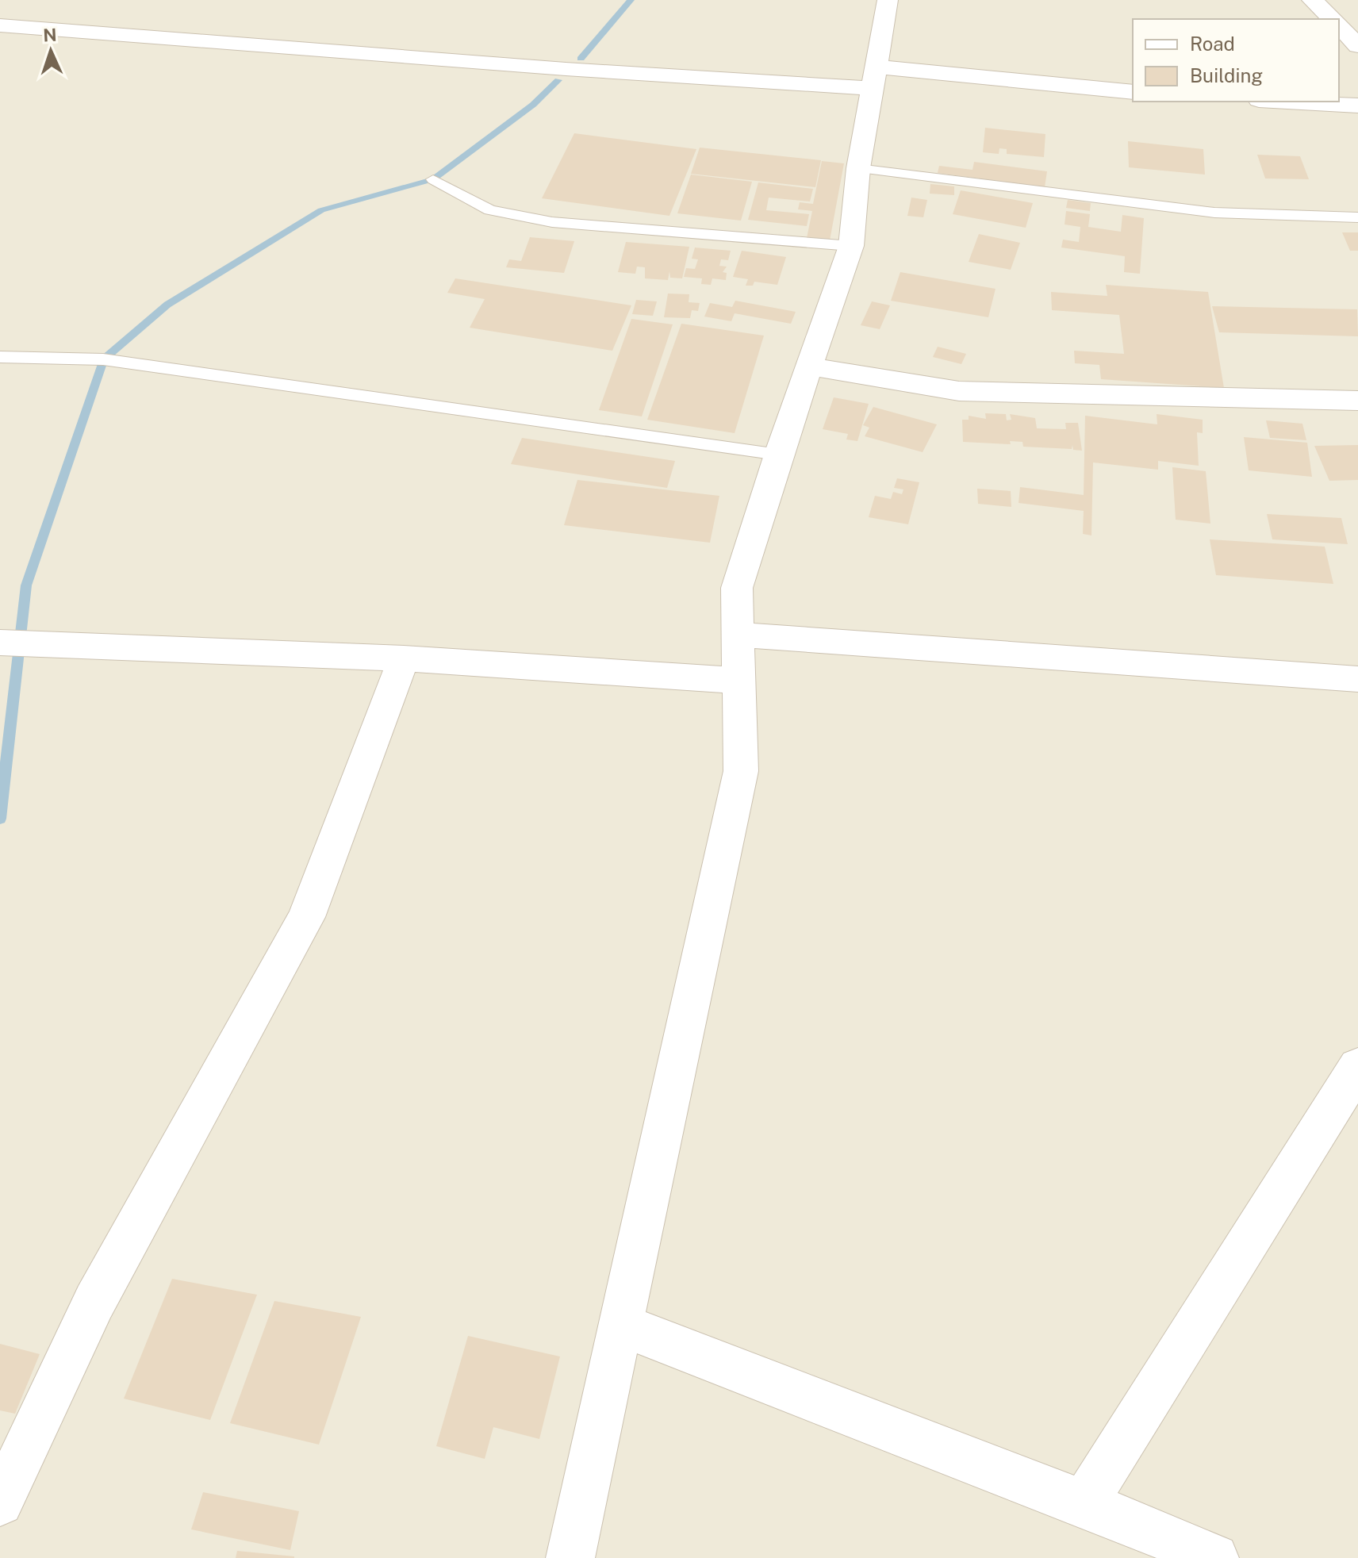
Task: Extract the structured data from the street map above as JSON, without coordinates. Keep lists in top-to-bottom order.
{
  "legend": ["Road", "Building"],
  "north": "top"
}
